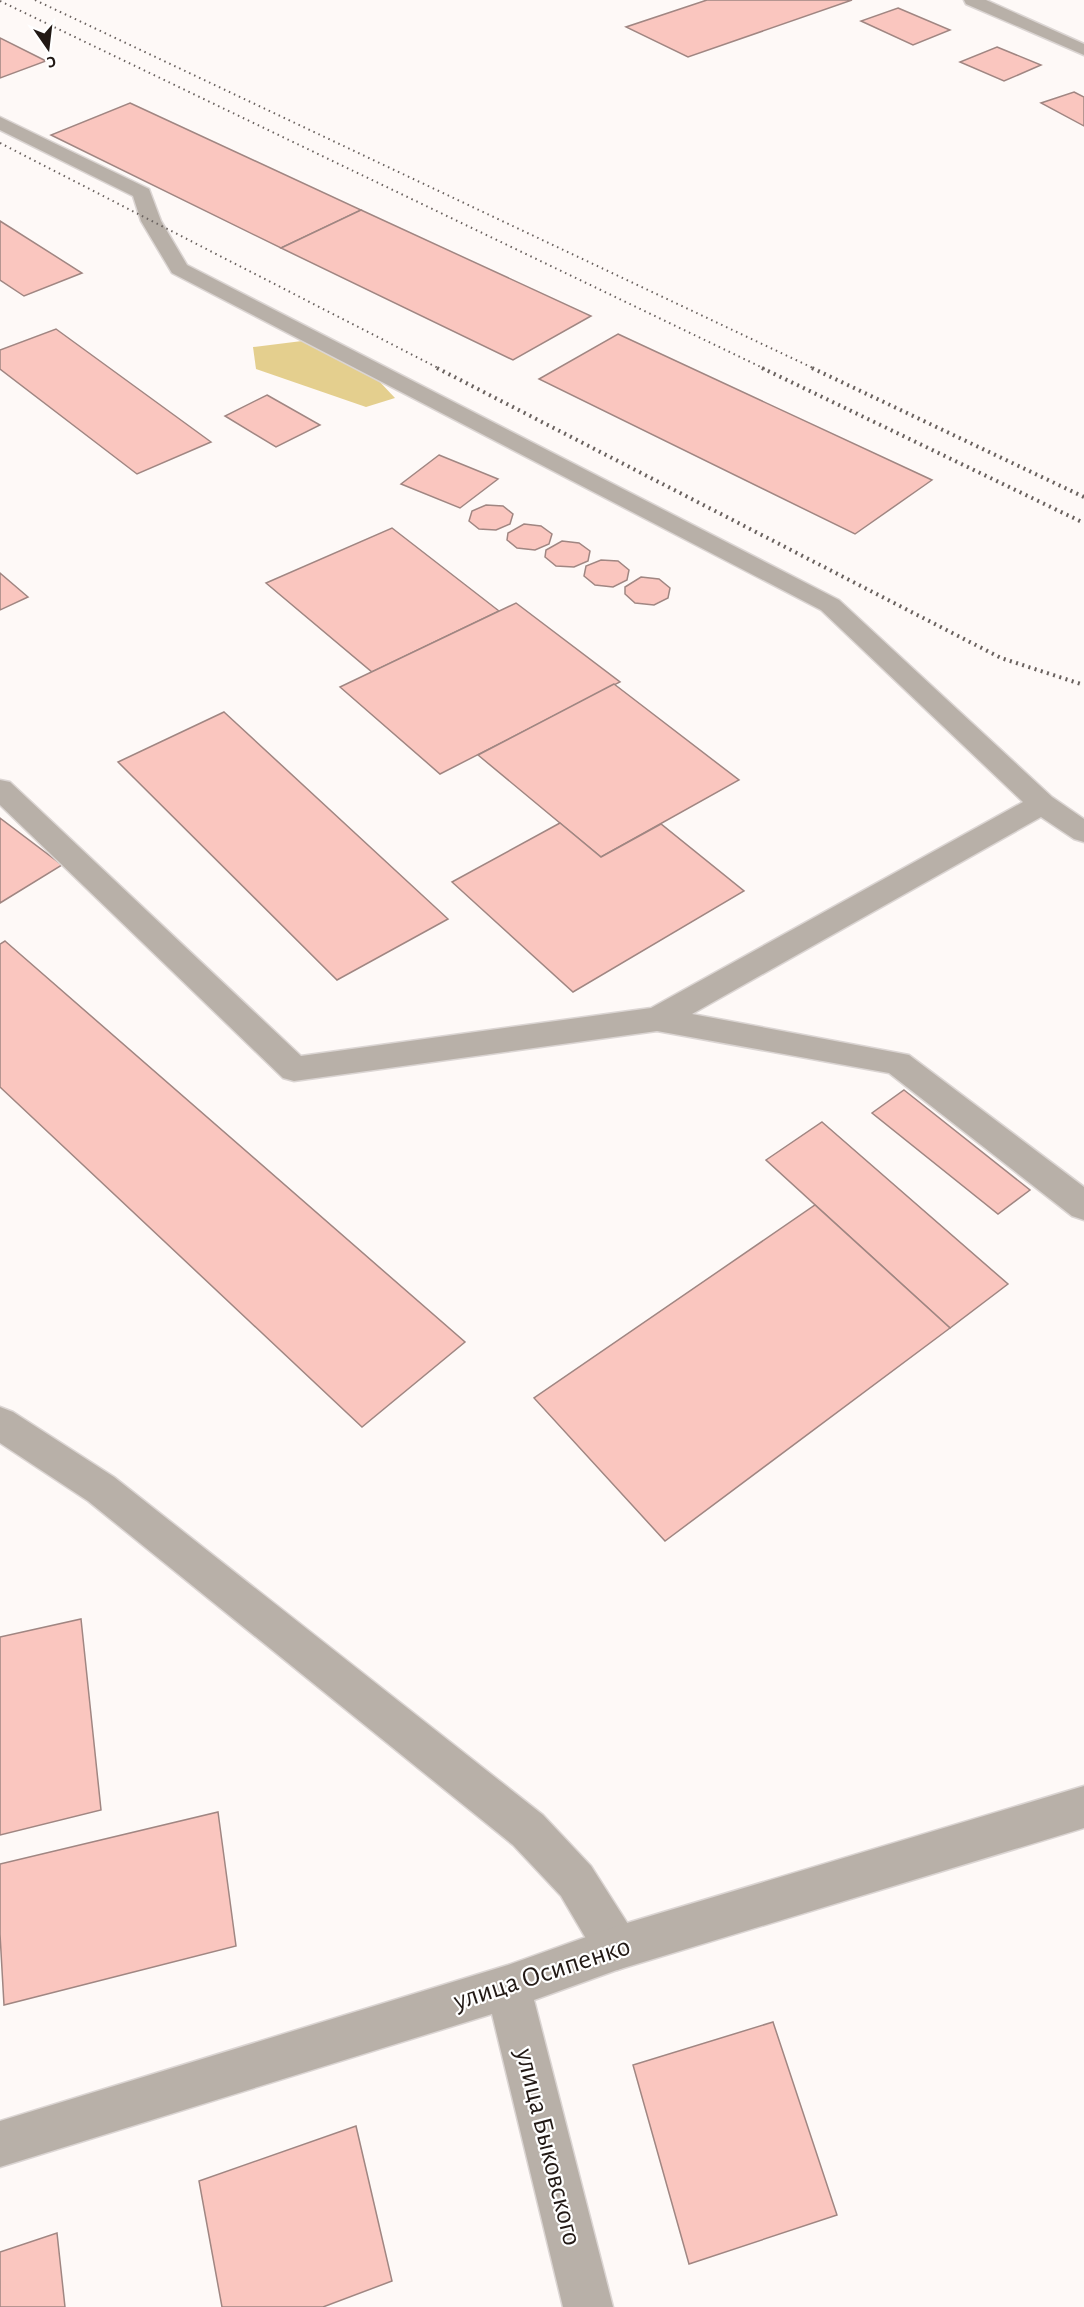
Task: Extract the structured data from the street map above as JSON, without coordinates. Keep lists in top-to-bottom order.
{
  "streets": {
    "street": ["улица Осипенко", "улица Быковского"]
  },
  "crossings": [
    ["улица Осипенко", "улица Быковского"]
  ],
  "north": "bottom"
}
